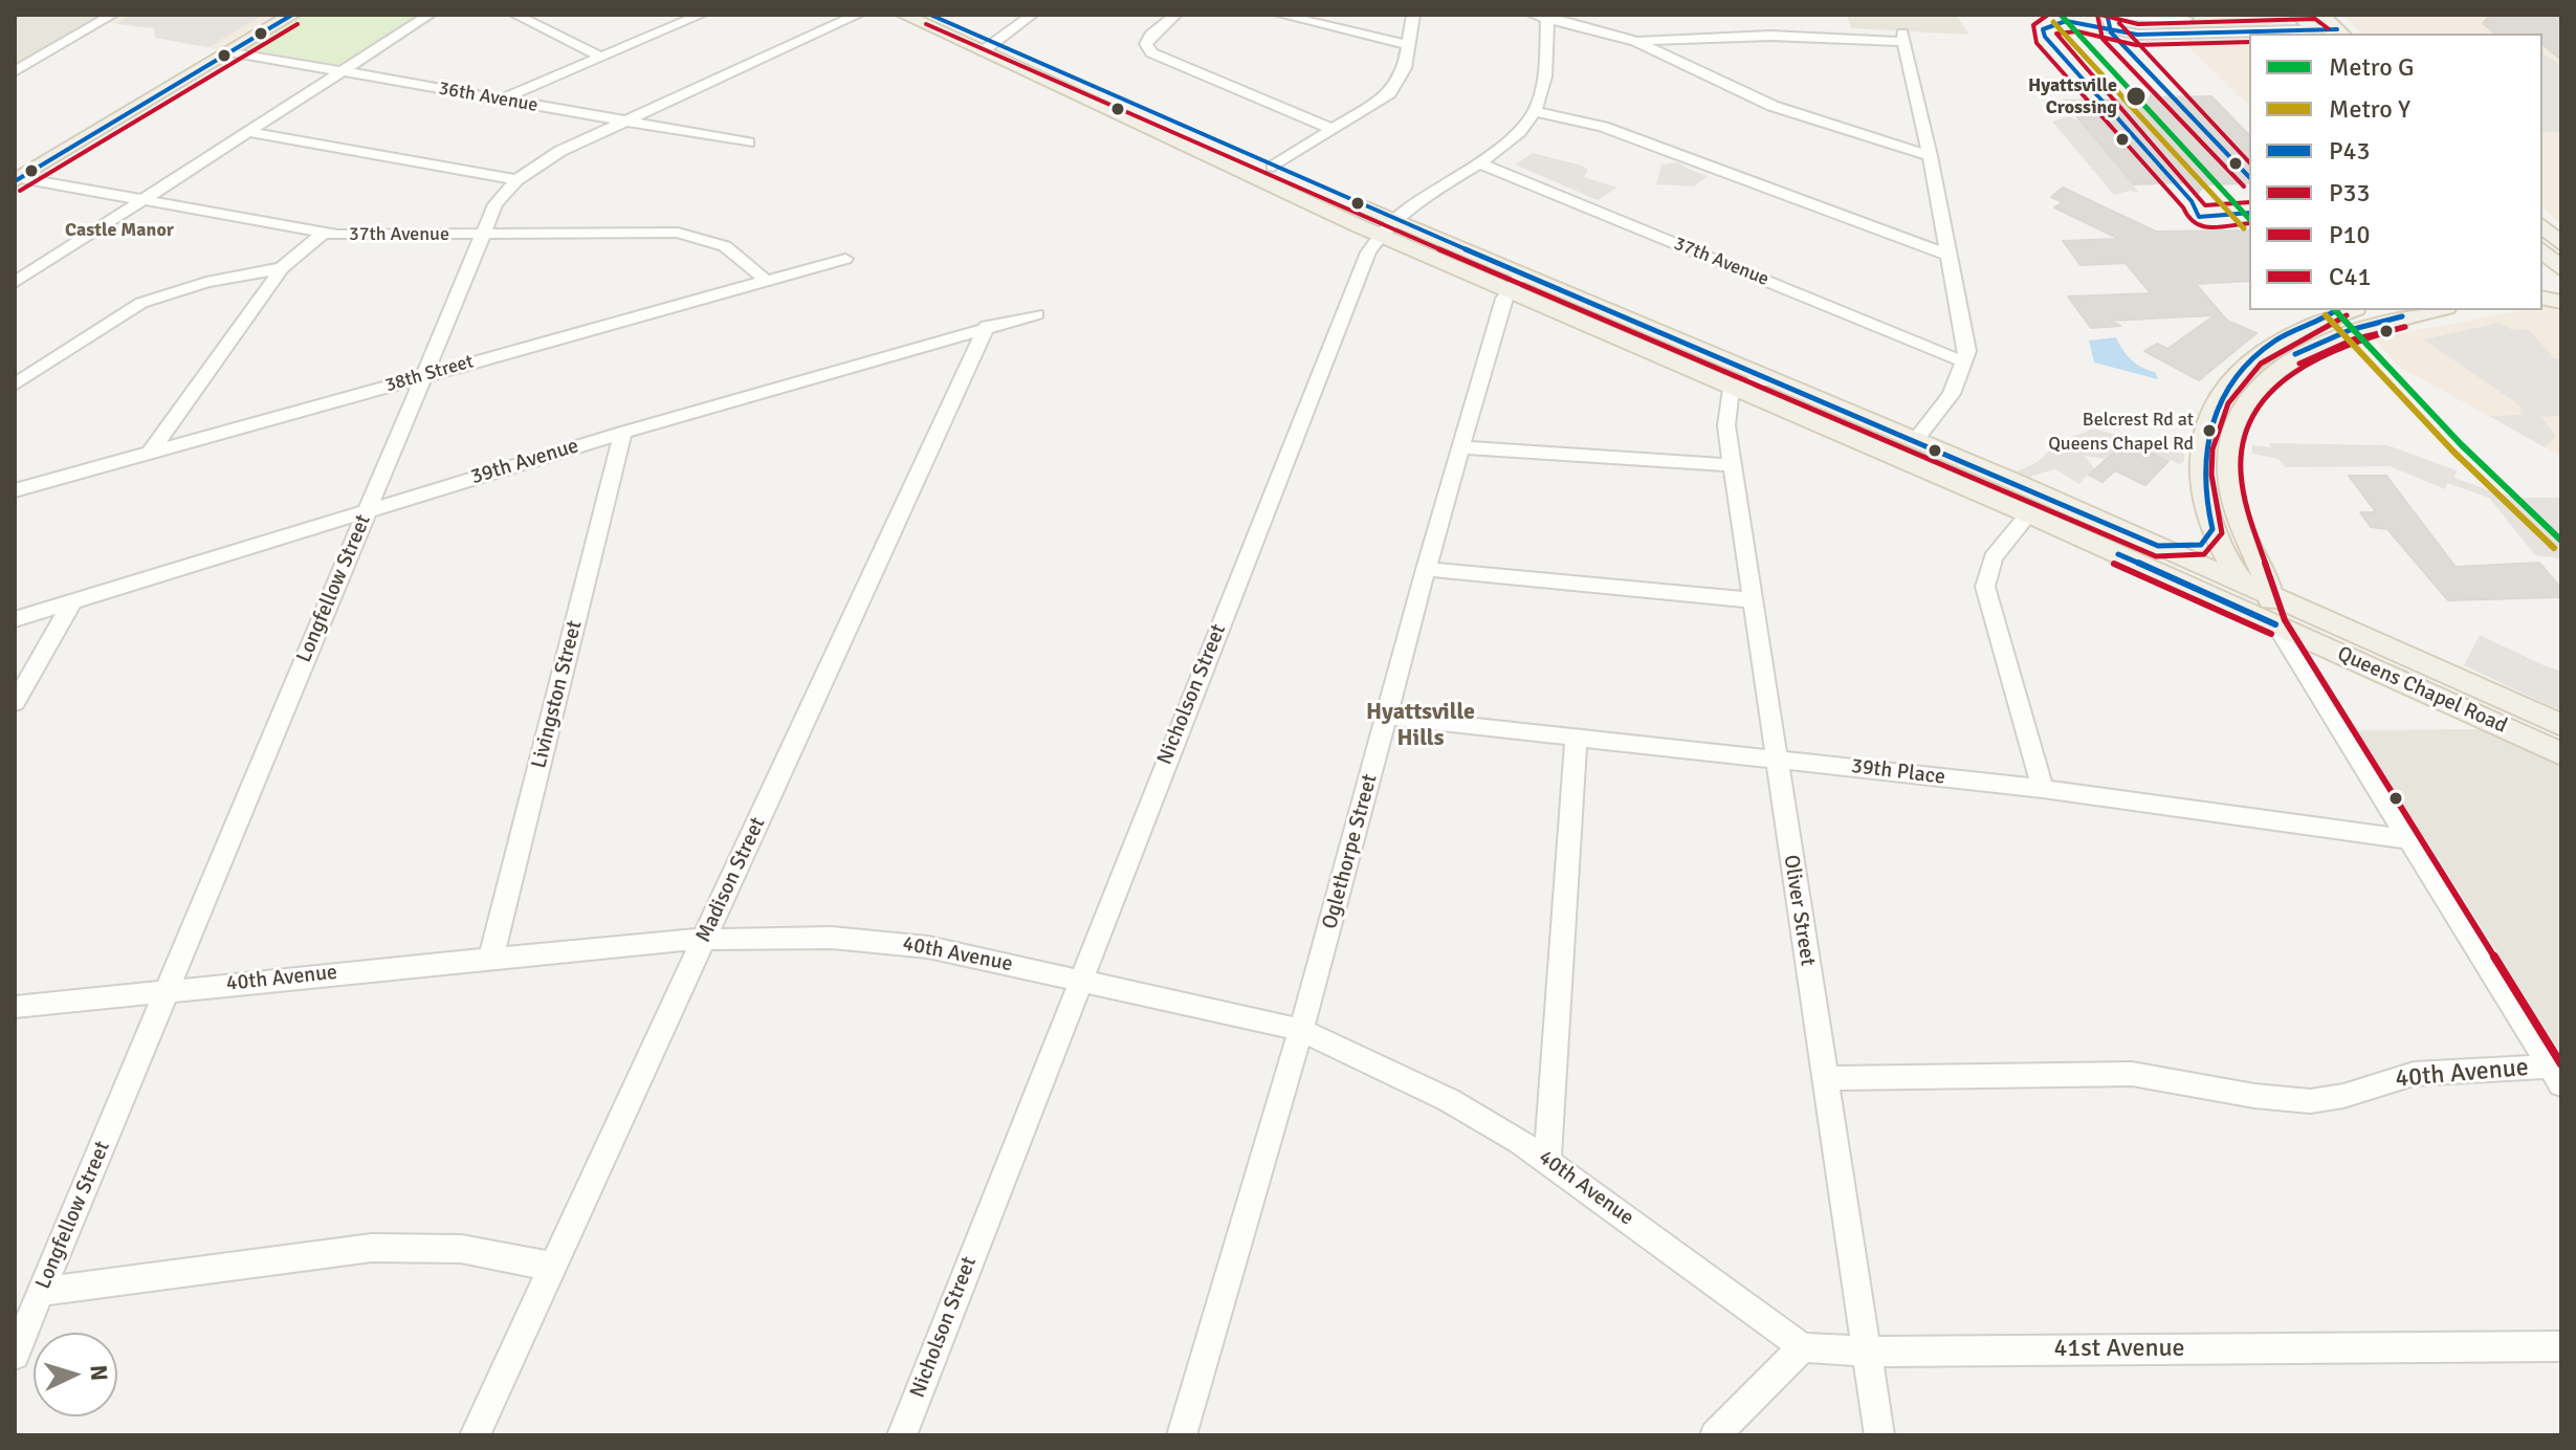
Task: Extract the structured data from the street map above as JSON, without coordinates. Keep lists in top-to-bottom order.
{
  "streets": {
    "main road": ["Queens Chapel Road"],
    "street": [
      "36th Avenue",
      "37th Avenue",
      "38th Street",
      "39th Avenue",
      "Longfellow Street",
      "Livingston Street",
      "Nicholson Street",
      "39th Place",
      "Oglethorpe Street",
      "Madison Street",
      "Oliver Street",
      "40th Avenue",
      "41st Avenue"
    ]
  },
  "crossings": [
    ["36th Avenue", "Longfellow Street"],
    ["37th Avenue", "38th Street"],
    ["37th Avenue", "Longfellow Street"],
    ["37th Avenue", "Nicholson Street"],
    ["38th Street", "Longfellow Street"],
    ["39th Avenue", "Longfellow Street"],
    ["39th Avenue", "Livingston Street"],
    ["39th Avenue", "Madison Street"],
    ["Longfellow Street", "40th Avenue"],
    ["Queens Chapel Road", "Nicholson Street"],
    ["Queens Chapel Road", "Oglethorpe Street"],
    ["Queens Chapel Road", "Oliver Street"],
    ["Livingston Street", "40th Avenue"],
    ["Nicholson Street", "40th Avenue"],
    ["39th Place", "Oglethorpe Street"],
    ["39th Place", "Oliver Street"],
    ["Oglethorpe Street", "40th Avenue"],
    ["Madison Street", "40th Avenue"],
    ["Oliver Street", "40th Avenue"],
    ["Oliver Street", "41st Avenue"],
    ["40th Avenue", "41st Avenue"]
  ],
  "districts": ["Castle Manor", "Hyattsville Hills"],
  "places": ["Hyattsville Crossing", "Belcrest Rd at Queens Chapel Rd"],
  "lines": [
    "metro line G",
    "transit line P43",
    "transit line P33",
    "transit line P10",
    "metro line Y",
    "transit line C41"
  ],
  "legend": [
    "Metro G",
    "Metro Y",
    "P43",
    "P33",
    "P10",
    "C41"
  ],
  "north": "right"
}
